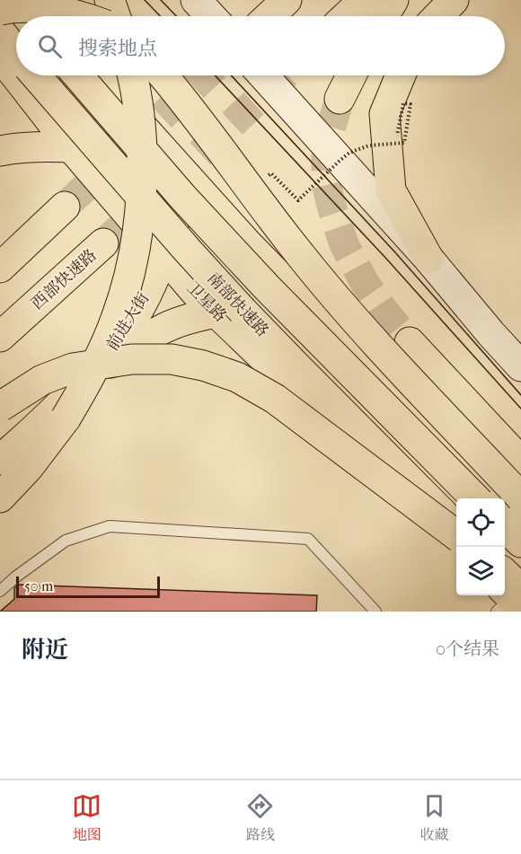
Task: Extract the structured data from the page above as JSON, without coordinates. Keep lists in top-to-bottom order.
{
  "streets": {
    "main road": [
      "西部快速路",
      "卫星路",
      "南部快速路",
      "前进大街"
    ]
  },
  "crossings": [
    ["卫星路", "前进大街"]
  ],
  "scale_bar": "50 m",
  "page": {
    "search": "搜索地点",
    "scale": "50 m",
    "heading": ["附近", "0个结果"],
    "nav": ["地图", "路线", "收藏"]
  }
}
